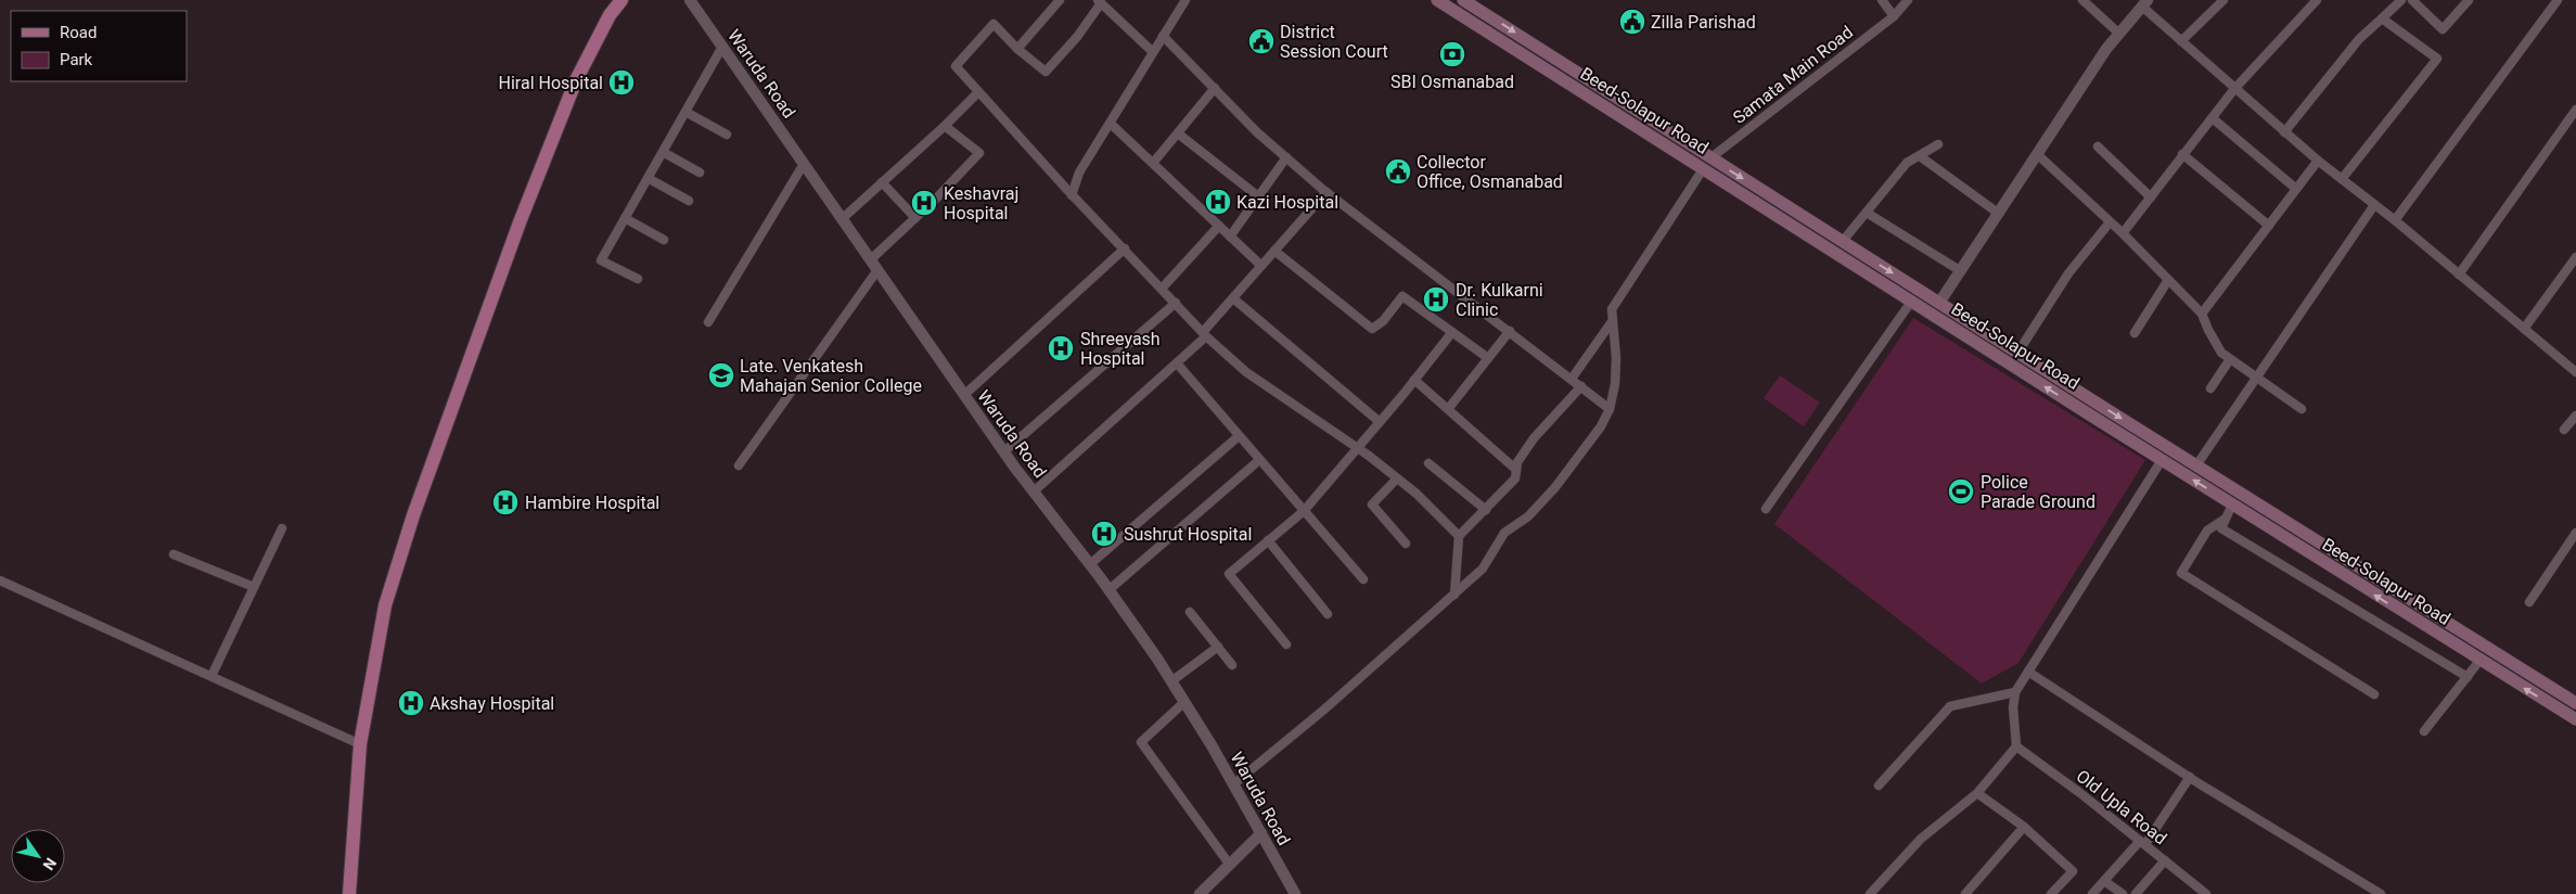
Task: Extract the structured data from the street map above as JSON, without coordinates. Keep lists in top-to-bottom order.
{
  "streets": {
    "main road": ["Beed-Solapur Road"],
    "street": ["Waruda Road", "Samata Main Road", "Old Upla Road"]
  },
  "crossings": [
    ["Samata Main Road", "Beed-Solapur Road"]
  ],
  "places": {
    "public building": ["Zilla Parishad", "District Session Court", "Collector Office, Osmanabad"],
    "bank": ["SBI Osmanabad"],
    "hospital": [
      "Hiral Hospital",
      "Kazi Hospital",
      "Keshavraj Hospital",
      "Dr. Kulkarni Clinic",
      "Shreeyash Hospital",
      "Hambire Hospital",
      "Sushrut Hospital",
      "Akshay Hospital"
    ],
    "school or university": ["Late. Venkatesh Mahajan Senior College"],
    "sports": ["Police Parade Ground"]
  },
  "legend": ["Road", "Park"],
  "north": "bottom right"
}
